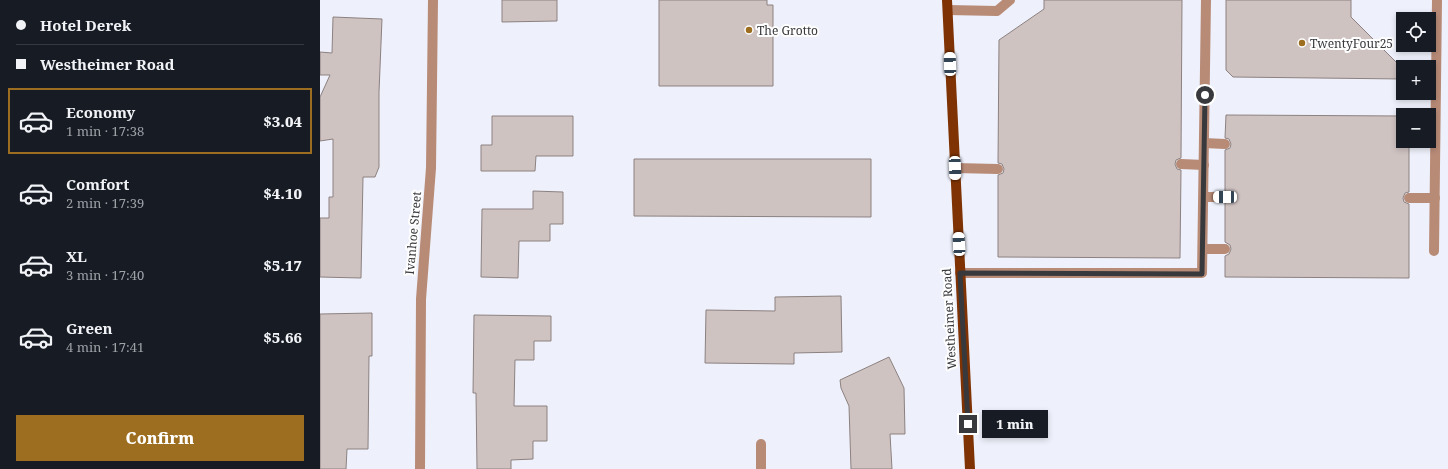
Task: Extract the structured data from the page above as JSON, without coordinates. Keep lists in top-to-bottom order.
{
  "streets": {
    "main road": ["Westheimer Road"],
    "street": ["Ivanhoe Street"]
  },
  "places": ["The Grotto", "TwentyFour25"],
  "page": {
    "banner": ["Hotel Derek", "Westheimer Road"],
    "map_buttons": ["+", "−"],
    "list": [
      {
        "name": "Economy",
        "note": "1 min · 17:38",
        "value": "$3.04"
      },
      {
        "name": "Comfort",
        "note": "2 min · 17:39",
        "value": "$4.10"
      },
      {
        "name": "XL",
        "note": "3 min · 17:40",
        "value": "$5.17"
      },
      {
        "name": "Green",
        "note": "4 min · 17:41",
        "value": "$5.66"
      }
    ],
    "buttons": "Confirm",
    "bubble": "1 min"
  }
}
